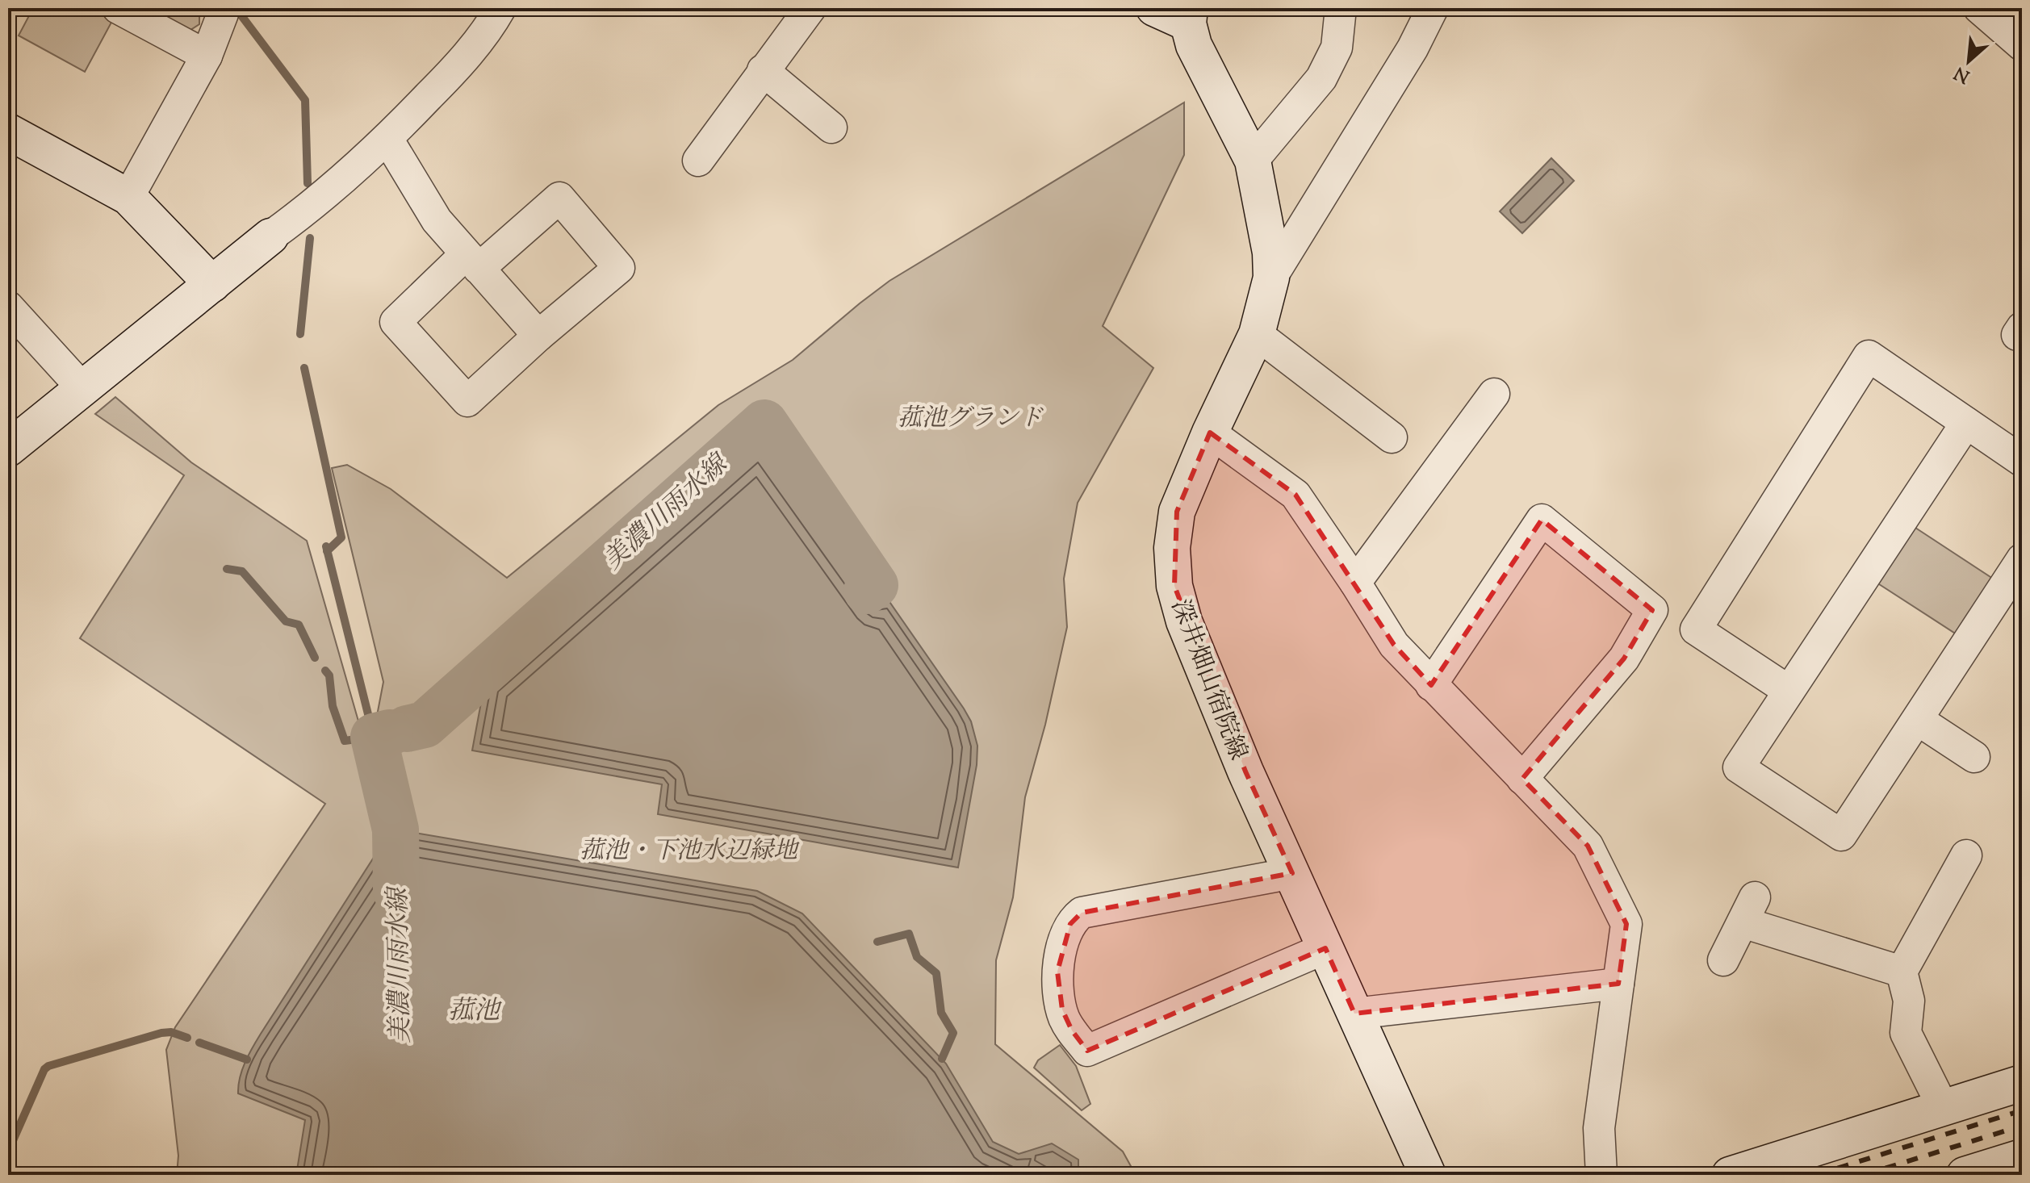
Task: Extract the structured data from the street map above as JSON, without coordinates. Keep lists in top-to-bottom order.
{
  "streets": {
    "main road": ["深井畑山宿院線"]
  },
  "water": ["美濃川雨水線", "菰池"],
  "parks": ["菰池グランド", "菰池・下池水辺緑地"],
  "north": "bottom left"
}
